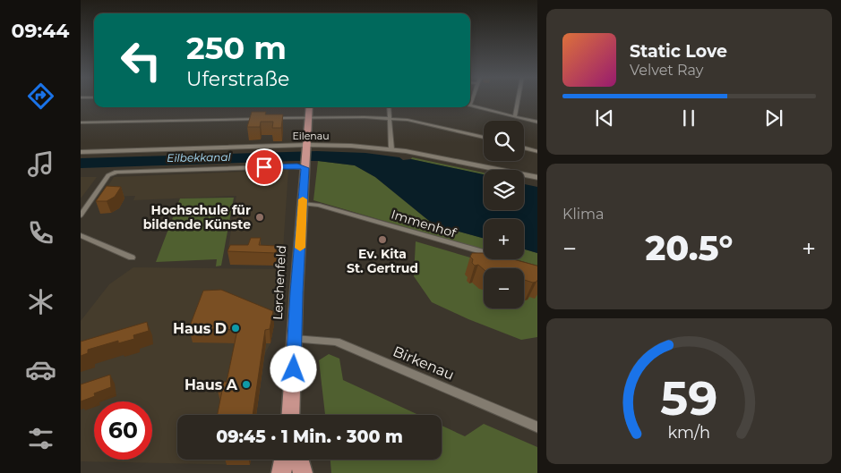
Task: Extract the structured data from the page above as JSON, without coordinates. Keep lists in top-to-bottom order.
{
  "streets": {
    "main road": ["Lerchenfeld"],
    "street": ["Eilenau", "Immenhof", "Birkenau"]
  },
  "crossings": [
    ["Eilenau", "Lerchenfeld"],
    ["Immenhof", "Lerchenfeld"],
    ["Lerchenfeld", "Birkenau"]
  ],
  "water": ["Eilbekkanal"],
  "places": [
    "Hochschule für bildende Künste",
    "Ev. Kita St. Gertrud",
    "Haus D",
    "Haus A"
  ],
  "page": {
    "tabs": "09:44",
    "turn": ["250 m", "Uferstraße"],
    "song": ["Static Love", "Velvet Ray"],
    "map_buttons": ["+", "−"],
    "tile": "Klima",
    "heat": ["−", "20.5°", "+"],
    "limit": "60",
    "trip": "09:45 · 1 Min. · 300 m",
    "gauge": ["59", "km/h"]
  }
}
